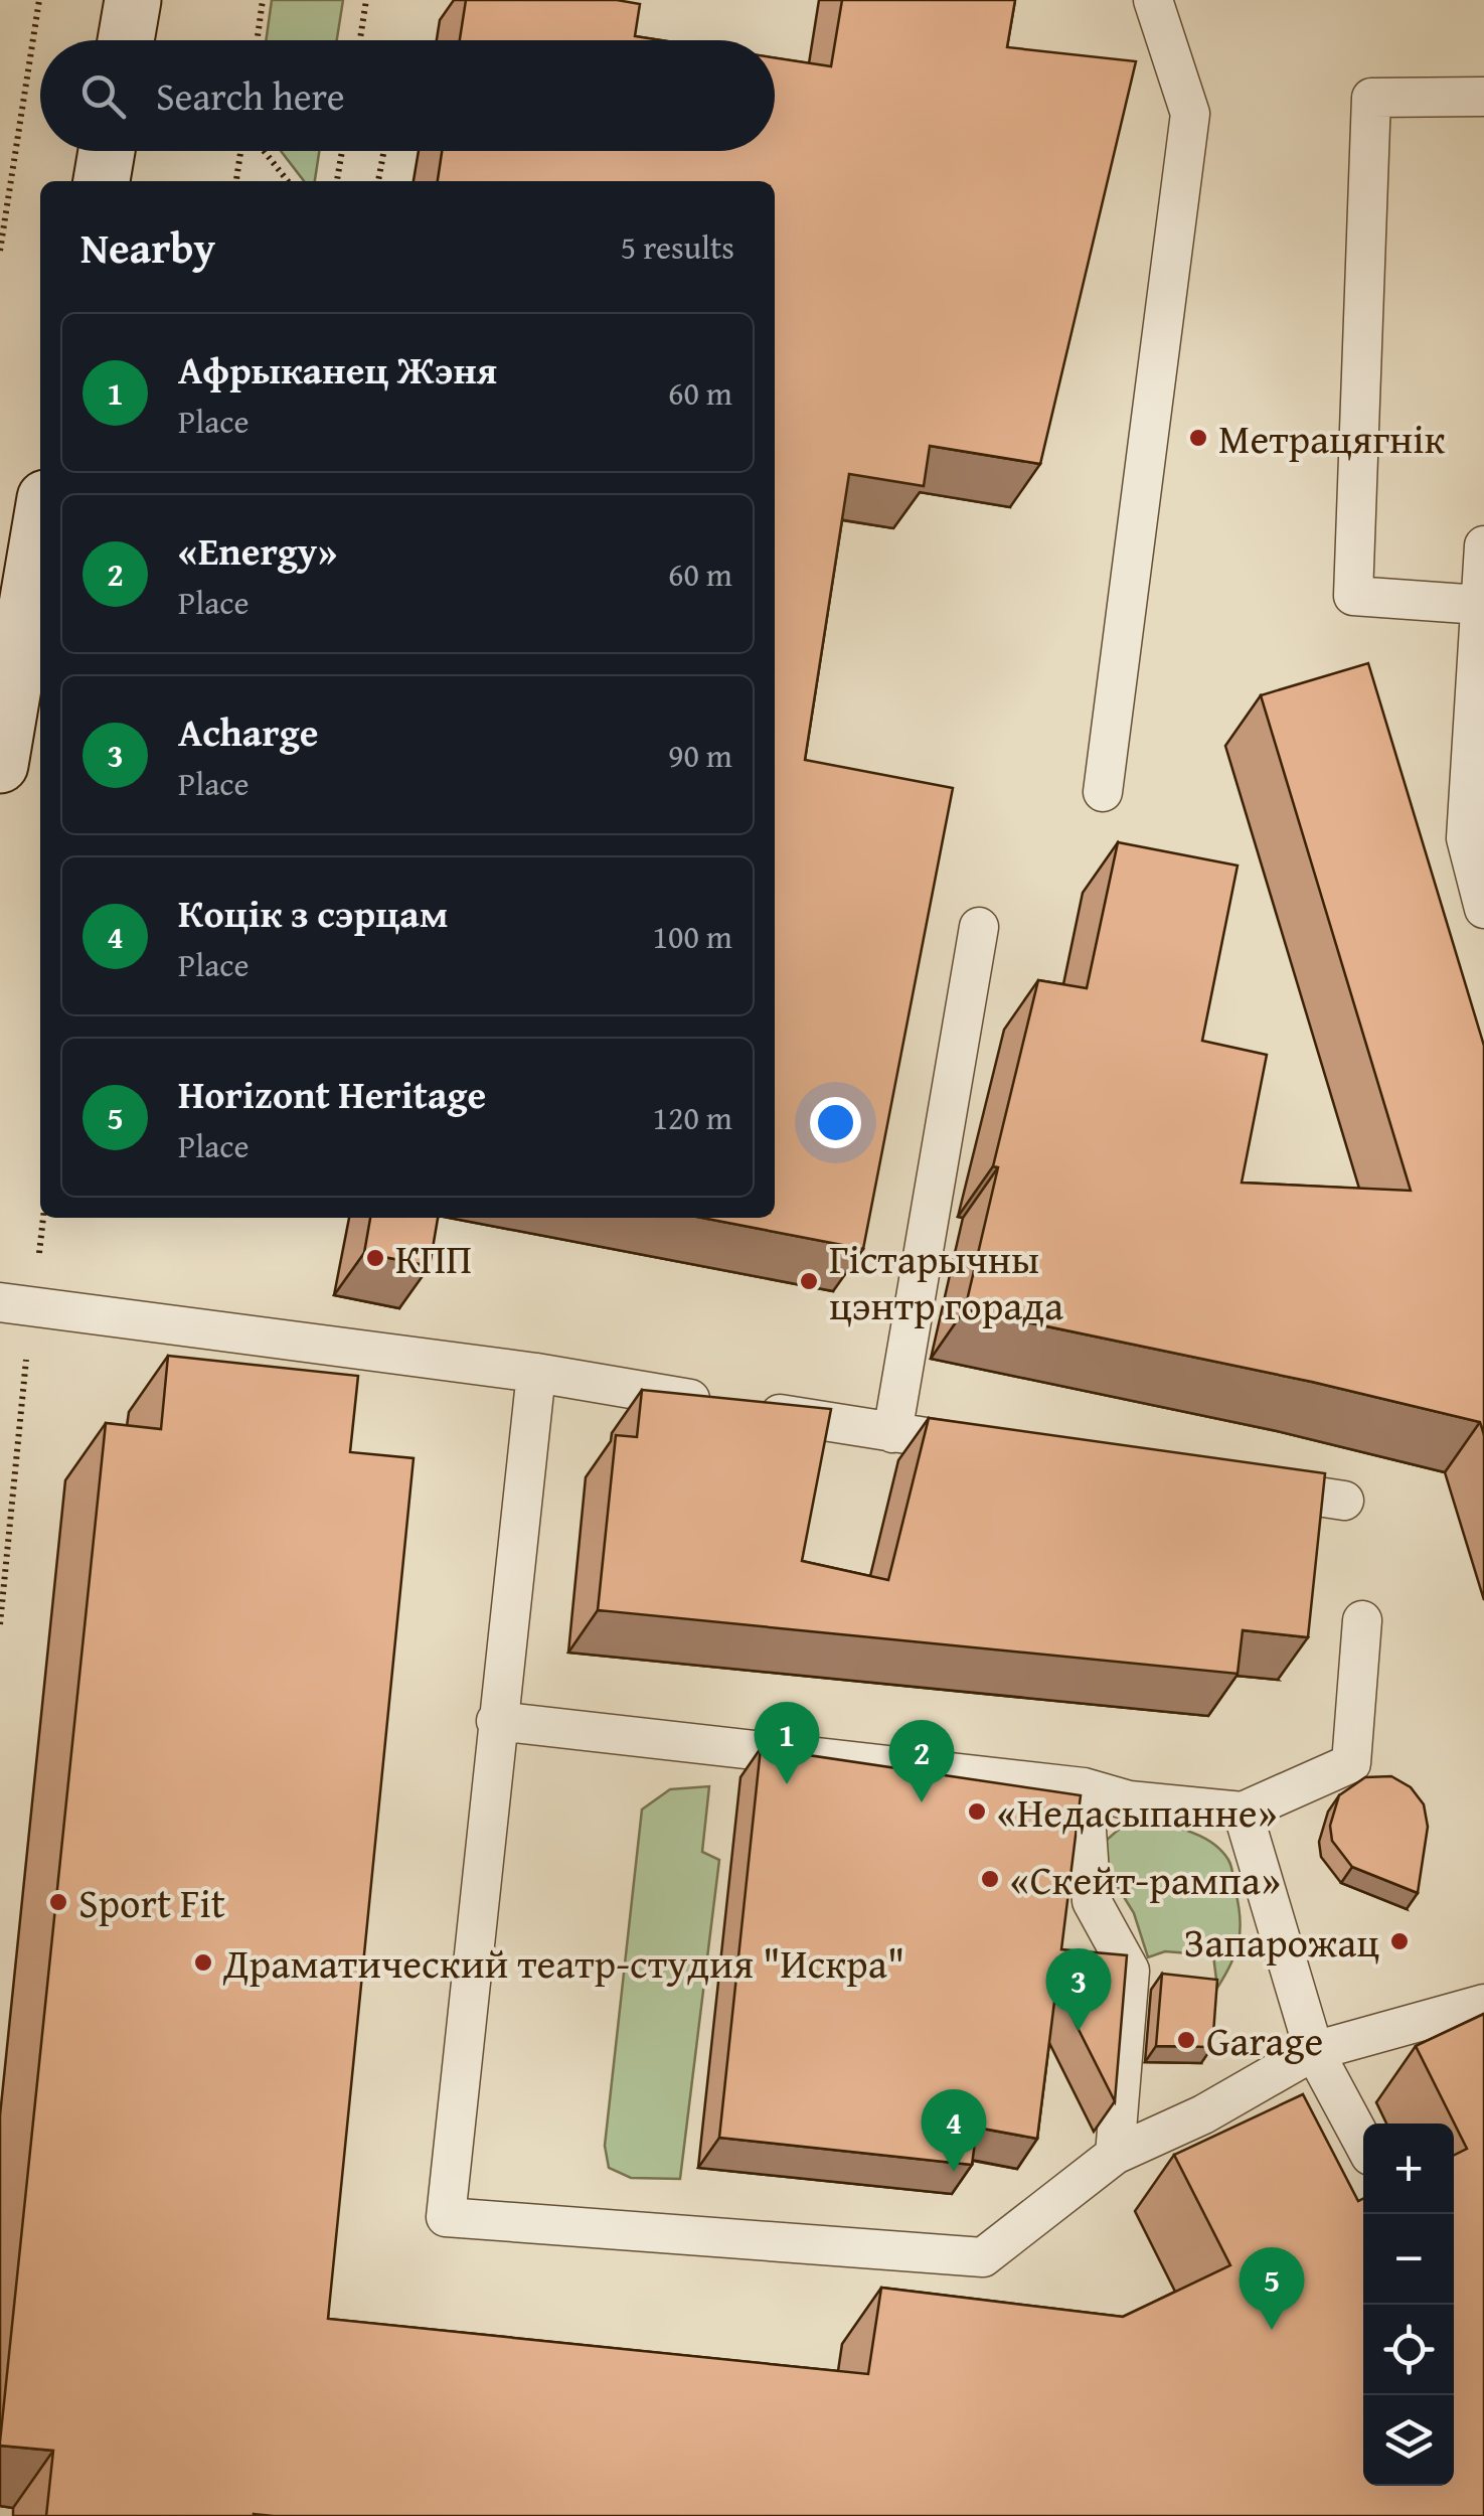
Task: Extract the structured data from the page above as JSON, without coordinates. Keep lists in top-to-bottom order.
{
  "places": [
    "Метрацягнік",
    "КПП",
    "Гістарычны цэнтр горада",
    "«Недасыпанне»",
    "«Скейт-рампа»",
    "Sport Fit",
    "Запарожац",
    "Драматический театр-студия \"Искра\"",
    "Garage"
  ],
  "page": {
    "search": "Search here",
    "heading": ["Nearby", "5 results"],
    "list": [
      {
        "mark": "1",
        "name": "Афрыканец Жэня",
        "note": "Place",
        "value": "60 m"
      },
      {
        "mark": "2",
        "name": "«Energy»",
        "note": "Place",
        "value": "60 m"
      },
      {
        "mark": "3",
        "name": "Acharge",
        "note": "Place",
        "value": "90 m"
      },
      {
        "mark": "4",
        "name": "Коцік з сэрцам",
        "note": "Place",
        "value": "100 m"
      },
      {
        "mark": "5",
        "name": "Horizont Heritage",
        "note": "Place",
        "value": "120 m"
      }
    ],
    "pins": [
      "1",
      "2",
      "3",
      "4",
      "5"
    ],
    "map_buttons": ["+", "−"]
  }
}
